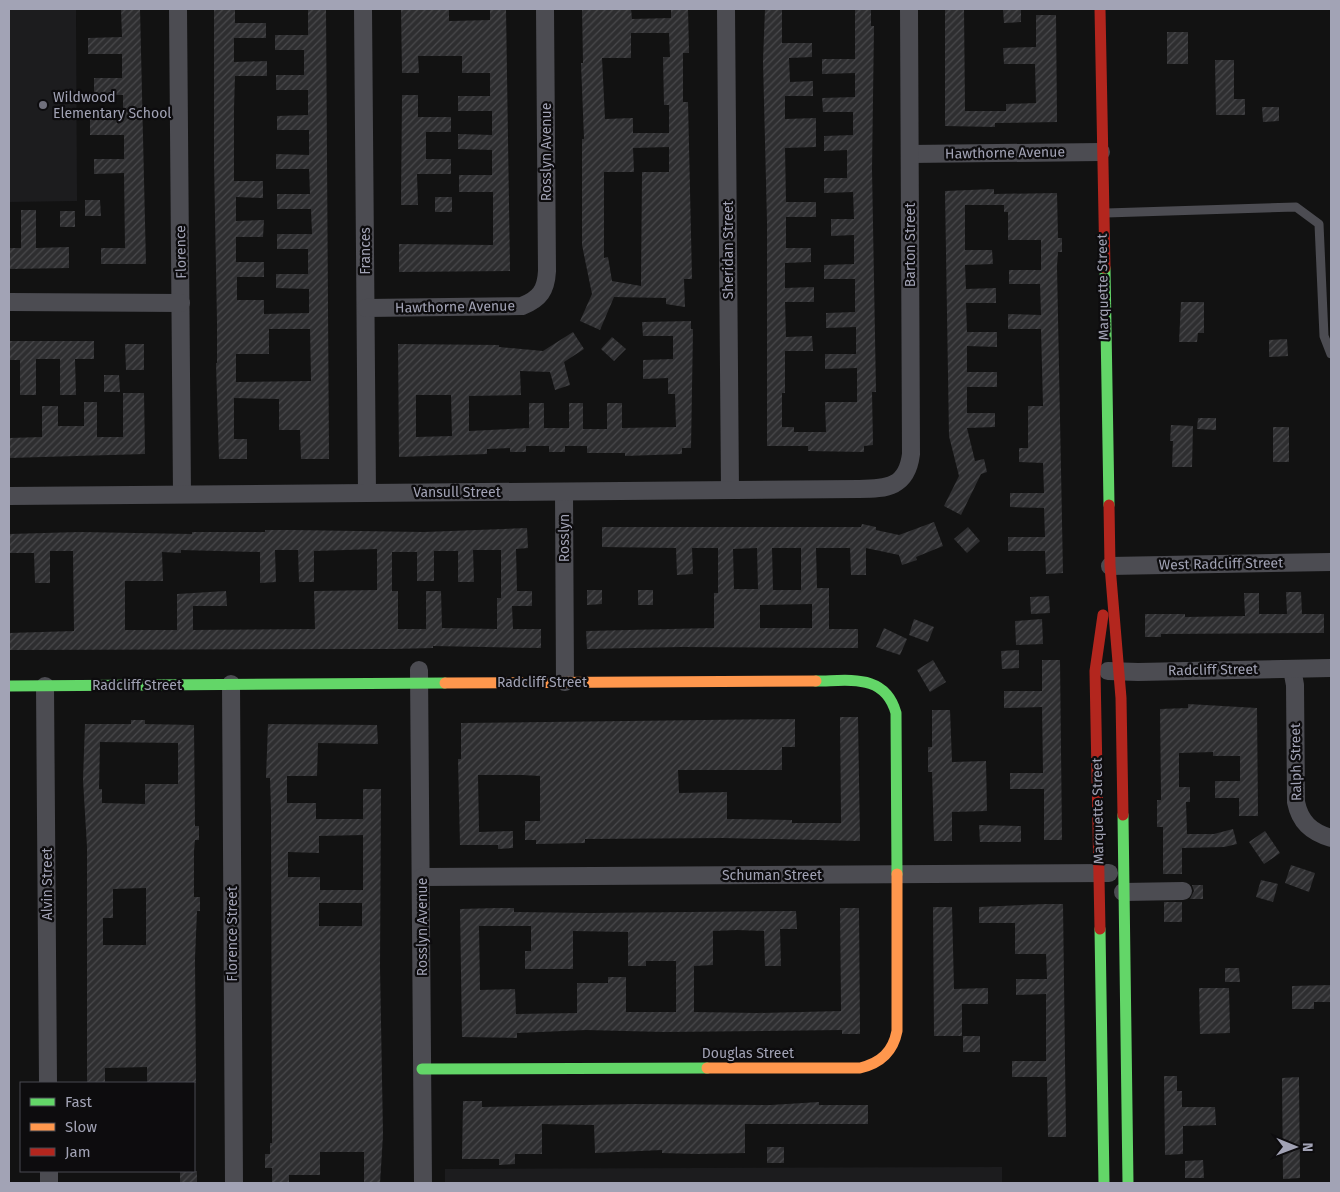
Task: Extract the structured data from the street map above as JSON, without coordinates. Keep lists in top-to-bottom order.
{
  "streets": {
    "street": [
      "Rosslyn Avenue",
      "Hawthorne Avenue",
      "Barton Street",
      "Sheridan Street",
      "Frances",
      "Florence",
      "Marquette Street",
      "Vansull Street",
      "Rosslyn",
      "West Radcliff Street",
      "Radcliff Street",
      "Ralph Street",
      "Schuman Street",
      "Alvin Street",
      "Florence Street",
      "Douglas Street"
    ]
  },
  "crossings": [
    ["Rosslyn Avenue", "Hawthorne Avenue"],
    ["Rosslyn Avenue", "Radcliff Street"],
    ["Rosslyn Avenue", "Schuman Street"],
    ["Rosslyn Avenue", "Douglas Street"],
    ["Hawthorne Avenue", "Barton Street"],
    ["Hawthorne Avenue", "Frances"],
    ["Hawthorne Avenue", "Marquette Street"],
    ["Barton Street", "Vansull Street"],
    ["Sheridan Street", "Vansull Street"],
    ["Frances", "Vansull Street"],
    ["Florence", "Vansull Street"],
    ["Marquette Street", "West Radcliff Street"],
    ["Marquette Street", "Radcliff Street"],
    ["Marquette Street", "Schuman Street"],
    ["Vansull Street", "Rosslyn"],
    ["Rosslyn", "Radcliff Street"],
    ["Radcliff Street", "Ralph Street"],
    ["Radcliff Street", "Schuman Street"],
    ["Radcliff Street", "Alvin Street"],
    ["Radcliff Street", "Florence Street"],
    ["Radcliff Street", "Douglas Street"],
    ["Schuman Street", "Douglas Street"]
  ],
  "places": ["Wildwood Elementary School"],
  "legend": ["Fast", "Slow", "Jam"],
  "north": "right"
}
